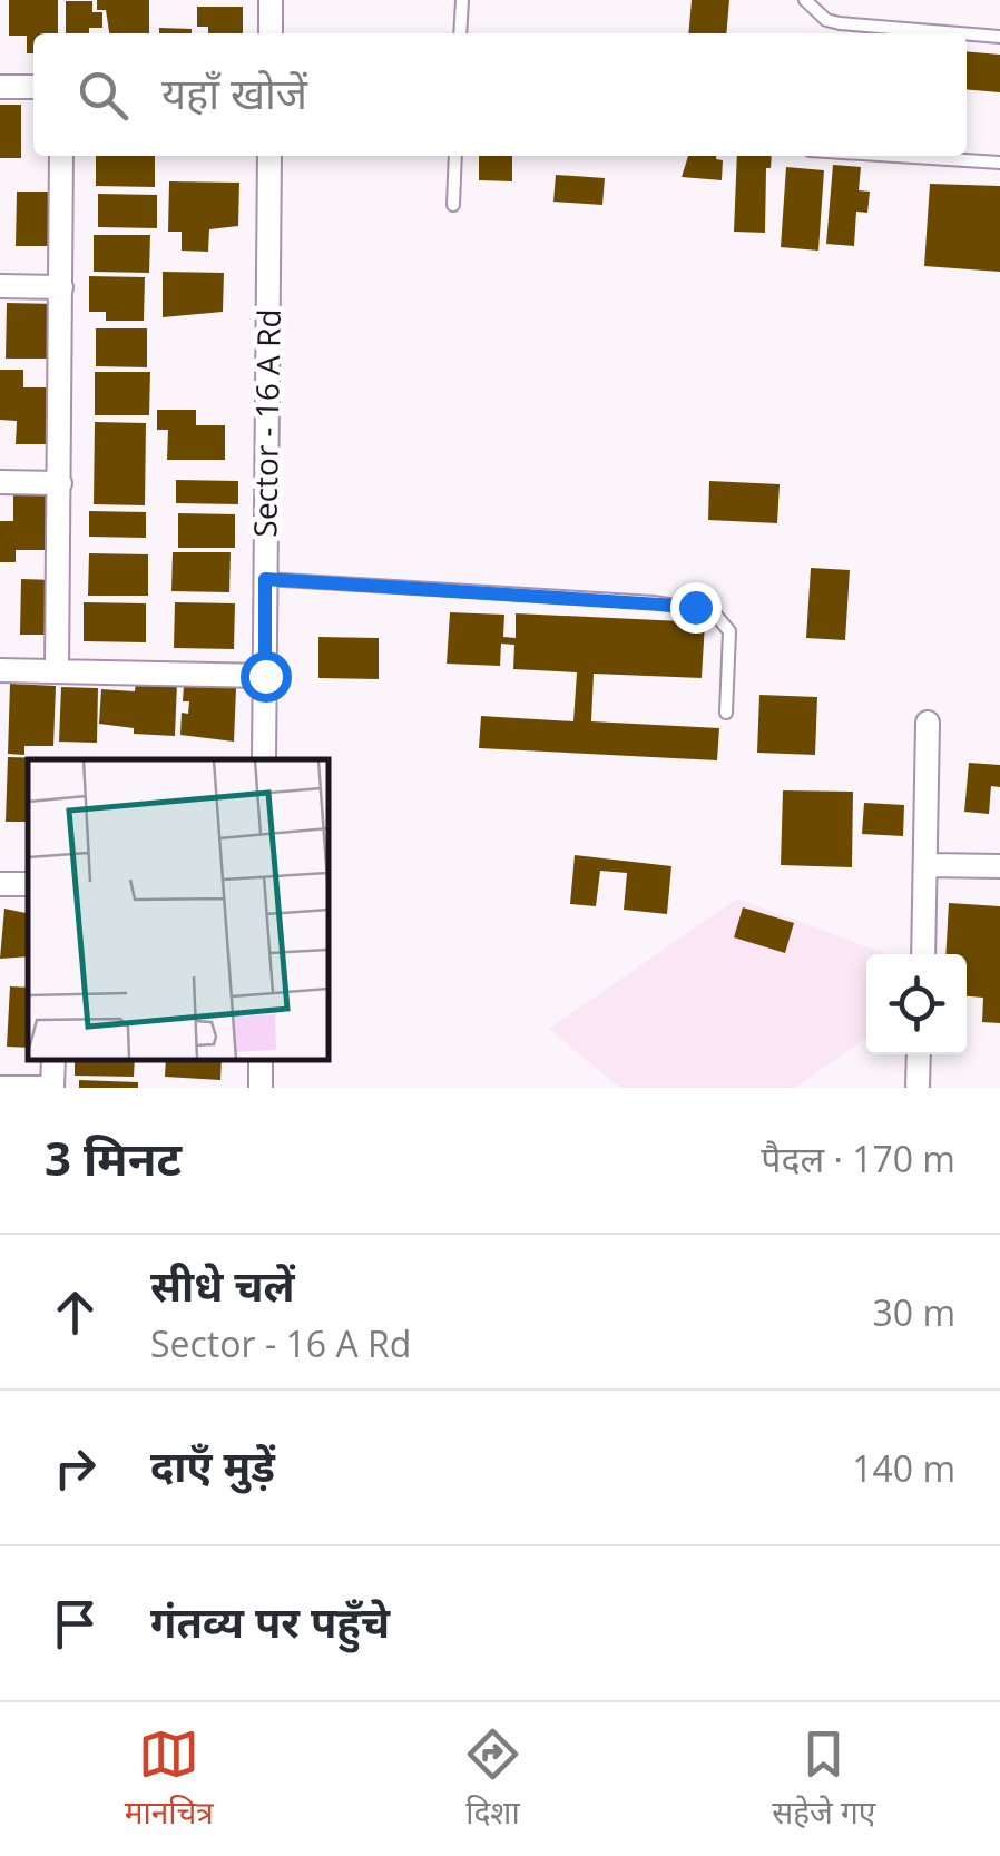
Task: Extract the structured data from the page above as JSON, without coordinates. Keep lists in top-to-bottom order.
{
  "streets": {
    "street": ["Sector - 16 A Rd"]
  },
  "page": {
    "search": "यहाँ खोजें",
    "heading": ["3 मिनट", "पैदल · 170 m"],
    "list": [
      ["सीधे चलें", "Sector - 16 A Rd", "30 m"],
      ["दाएँ मुड़ें", "140 m"],
      "गंतव्य पर पहुँचे"
    ],
    "nav": ["मानचित्र", "दिशा", "सहेजे गए"]
  }
}
